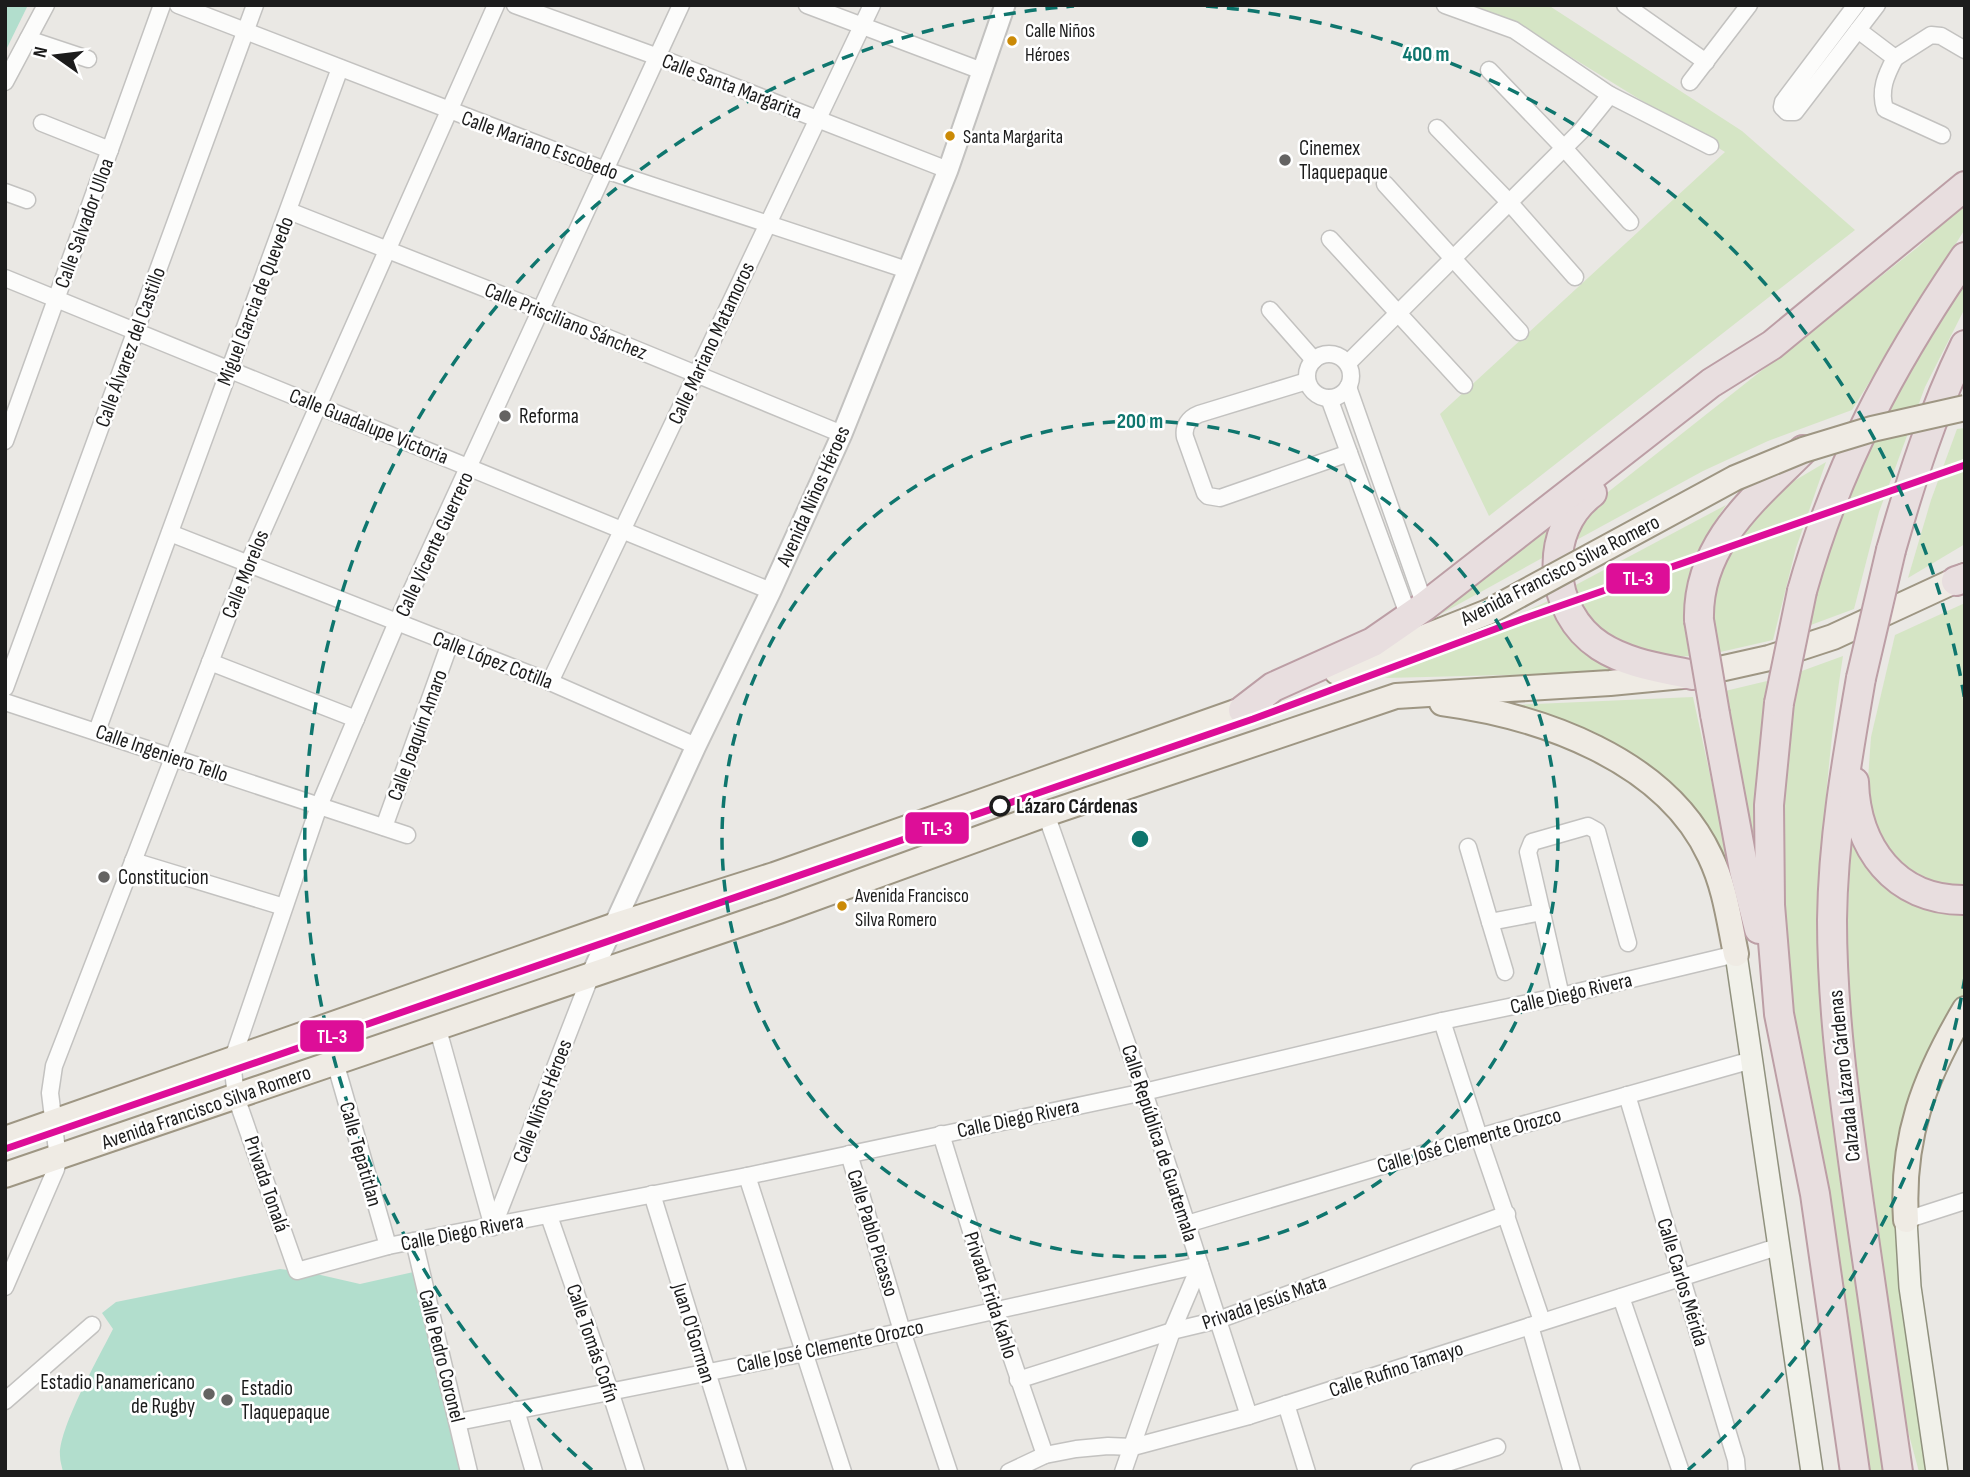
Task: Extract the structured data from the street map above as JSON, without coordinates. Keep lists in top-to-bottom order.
{
  "streets": {
    "highway": ["Calzada Lázaro Cárdenas"],
    "main road": ["Avenida Francisco Silva Romero"],
    "street": [
      "Calle Santa Margarita",
      "Calle Mariano Escobedo",
      "Calle Salvador Ulloa",
      "Miguel Garcia de Quevedo",
      "Calle Prisciliano Sánchez",
      "Calle Mariano Matamoros",
      "Calle Álvarez del Castillo",
      "Calle Guadalupe Victoria",
      "Avenida Niños Héroes",
      "Calle Vicente Guerrero",
      "Calle Morelos",
      "Calle López Cotilla",
      "Calle Joaquín Amaro",
      "Calle Ingeniero Tello",
      "Calle Diego Rivera",
      "Calle Niños Héroes",
      "Calle José Clemente Orozco",
      "Calle República de Guatemala",
      "Calle Tepatitlan",
      "Privada Tonalá",
      "Calle Pablo Picasso",
      "Calle Carlos Mérida",
      "Privada Frida Kahlo",
      "Privada Jesús Mata",
      "Juan O'Gorman",
      "Calle Tomás Cofín",
      "Calle Pedro Coronel",
      "Calle Rufino Tamayo"
    ]
  },
  "crossings": [
    ["Calle Santa Margarita", "Calle Mariano Matamoros"],
    ["Calle Santa Margarita", "Avenida Niños Héroes"],
    ["Calle Santa Margarita", "Calle Vicente Guerrero"],
    ["Calle Mariano Escobedo", "Miguel Garcia de Quevedo"],
    ["Calle Mariano Escobedo", "Calle Mariano Matamoros"],
    ["Calle Mariano Escobedo", "Calle Álvarez del Castillo"],
    ["Calle Mariano Escobedo", "Avenida Niños Héroes"],
    ["Calle Mariano Escobedo", "Calle Vicente Guerrero"],
    ["Calle Mariano Escobedo", "Calle Morelos"],
    ["Calle Salvador Ulloa", "Calle Guadalupe Victoria"],
    ["Miguel Garcia de Quevedo", "Calle Prisciliano Sánchez"],
    ["Miguel Garcia de Quevedo", "Calle Guadalupe Victoria"],
    ["Miguel Garcia de Quevedo", "Calle López Cotilla"],
    ["Miguel Garcia de Quevedo", "Calle Ingeniero Tello"],
    ["Calle Prisciliano Sánchez", "Calle Mariano Matamoros"],
    ["Calle Prisciliano Sánchez", "Avenida Niños Héroes"],
    ["Calle Prisciliano Sánchez", "Calle Vicente Guerrero"],
    ["Calle Prisciliano Sánchez", "Calle Morelos"],
    ["Calle Mariano Matamoros", "Calle Guadalupe Victoria"],
    ["Calle Mariano Matamoros", "Calle López Cotilla"],
    ["Calle Álvarez del Castillo", "Calle Guadalupe Victoria"],
    ["Calle Guadalupe Victoria", "Avenida Niños Héroes"],
    ["Calle Guadalupe Victoria", "Calle Vicente Guerrero"],
    ["Calle Guadalupe Victoria", "Calle Morelos"],
    ["Avenida Niños Héroes", "Avenida Francisco Silva Romero"],
    ["Avenida Niños Héroes", "Calle López Cotilla"],
    ["Avenida Niños Héroes", "Calle Niños Héroes"],
    ["Calle Vicente Guerrero", "Avenida Francisco Silva Romero"],
    ["Calle Vicente Guerrero", "Calle López Cotilla"],
    ["Calle Vicente Guerrero", "Calle Ingeniero Tello"],
    ["Calle Vicente Guerrero", "Privada Tonalá"],
    ["Avenida Francisco Silva Romero", "Calle Morelos"],
    ["Avenida Francisco Silva Romero", "Calle Niños Héroes"],
    ["Avenida Francisco Silva Romero", "Calle República de Guatemala"],
    ["Avenida Francisco Silva Romero", "Calle Tepatitlan"],
    ["Avenida Francisco Silva Romero", "Privada Tonalá"],
    ["Calle Morelos", "Calle López Cotilla"],
    ["Calle Morelos", "Calle Ingeniero Tello"],
    ["Calle López Cotilla", "Calle Joaquín Amaro"],
    ["Calle Joaquín Amaro", "Calle Ingeniero Tello"],
    ["Calle Diego Rivera", "Calle Niños Héroes"],
    ["Calle Diego Rivera", "Calle República de Guatemala"],
    ["Calle Diego Rivera", "Calle Tepatitlan"],
    ["Calle Diego Rivera", "Privada Tonalá"],
    ["Calle Diego Rivera", "Calle Pablo Picasso"],
    ["Calle Diego Rivera", "Privada Frida Kahlo"],
    ["Calle Diego Rivera", "Juan O'Gorman"],
    ["Calle Diego Rivera", "Calle Tomás Cofín"],
    ["Calle Diego Rivera", "Calle Pedro Coronel"],
    ["Calle José Clemente Orozco", "Calle República de Guatemala"],
    ["Calle José Clemente Orozco", "Calle Pablo Picasso"],
    ["Calle José Clemente Orozco", "Calle Carlos Mérida"],
    ["Calle José Clemente Orozco", "Privada Frida Kahlo"],
    ["Calle José Clemente Orozco", "Juan O'Gorman"],
    ["Calle José Clemente Orozco", "Calle Tomás Cofín"],
    ["Calle José Clemente Orozco", "Calle Pedro Coronel"],
    ["Calle República de Guatemala", "Privada Jesús Mata"],
    ["Calle República de Guatemala", "Calle Rufino Tamayo"],
    ["Calle Carlos Mérida", "Calle Rufino Tamayo"],
    ["Privada Frida Kahlo", "Privada Jesús Mata"],
    ["Privada Frida Kahlo", "Calle Rufino Tamayo"]
  ],
  "places": [
    "Calle Niños Héroes",
    "Santa Margarita",
    "Cinemex Tlaquepaque",
    "Reforma",
    "Lázaro Cárdenas",
    "Constitucion",
    "Avenida Francisco Silva Romero",
    "Estadio Panamericano de Rugby",
    "Estadio Tlaquepaque"
  ],
  "lines": ["transit line TL-3"],
  "north": "left",
  "rings": ["400 m", "200 m"]
}
